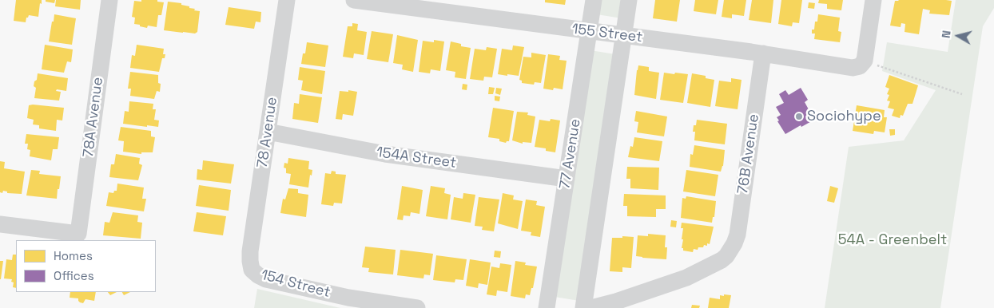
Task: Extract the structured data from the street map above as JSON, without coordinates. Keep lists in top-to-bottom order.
{
  "streets": {
    "street": [
      "155 Street",
      "78A Avenue",
      "78 Avenue",
      "77 Avenue",
      "76B Avenue",
      "154A Street",
      "154 Street"
    ]
  },
  "crossings": [
    ["155 Street", "77 Avenue"],
    ["155 Street", "76B Avenue"],
    ["78 Avenue", "154A Street"],
    ["78 Avenue", "154 Street"],
    ["77 Avenue", "154A Street"]
  ],
  "parks": ["54A - Greenbelt"],
  "places": ["Sociohype"],
  "legend": ["Homes", "Offices"],
  "north": "left"
}
